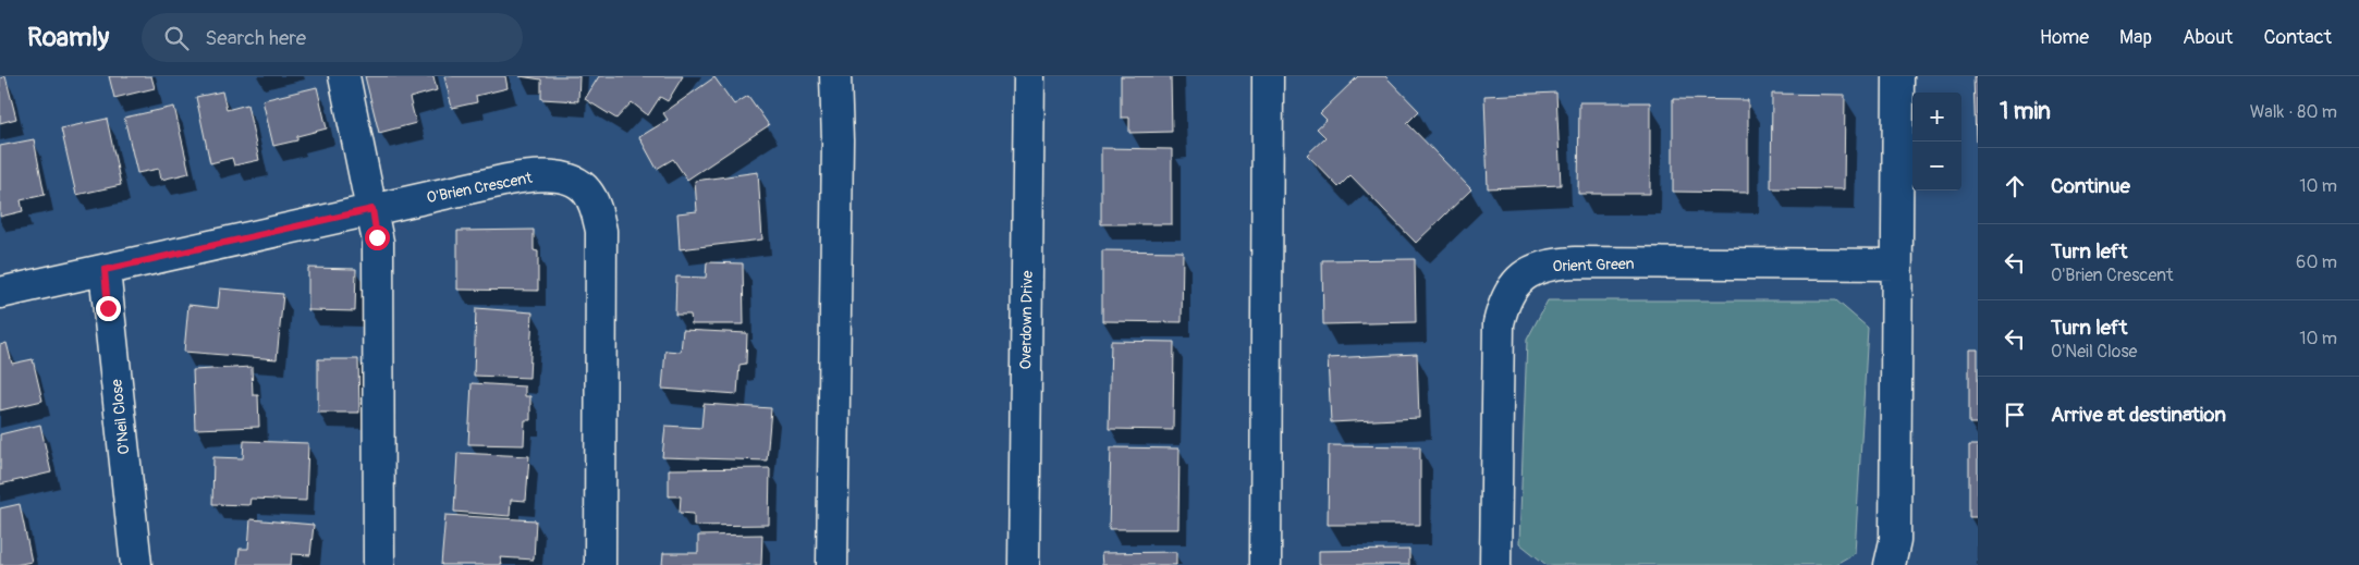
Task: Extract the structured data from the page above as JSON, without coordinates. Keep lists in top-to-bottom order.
{
  "streets": {
    "street": [
      "O'Brien Crescent",
      "Orient Green",
      "Overdown Drive",
      "O'Neil Close"
    ]
  },
  "crossings": [
    ["O'Brien Crescent", "O'Neil Close"]
  ],
  "page": {
    "header": "Roamly",
    "search": "Search here",
    "nav": [
      "Home",
      "Map",
      "About",
      "Contact"
    ],
    "heading": ["1 min", "Walk · 80 m"],
    "map_buttons": ["+", "−"],
    "list": [
      ["Continue", "10 m"],
      ["Turn left", "O'Brien Crescent", "60 m"],
      ["Turn left", "O'Neil Close", "10 m"],
      "Arrive at destination"
    ]
  }
}
